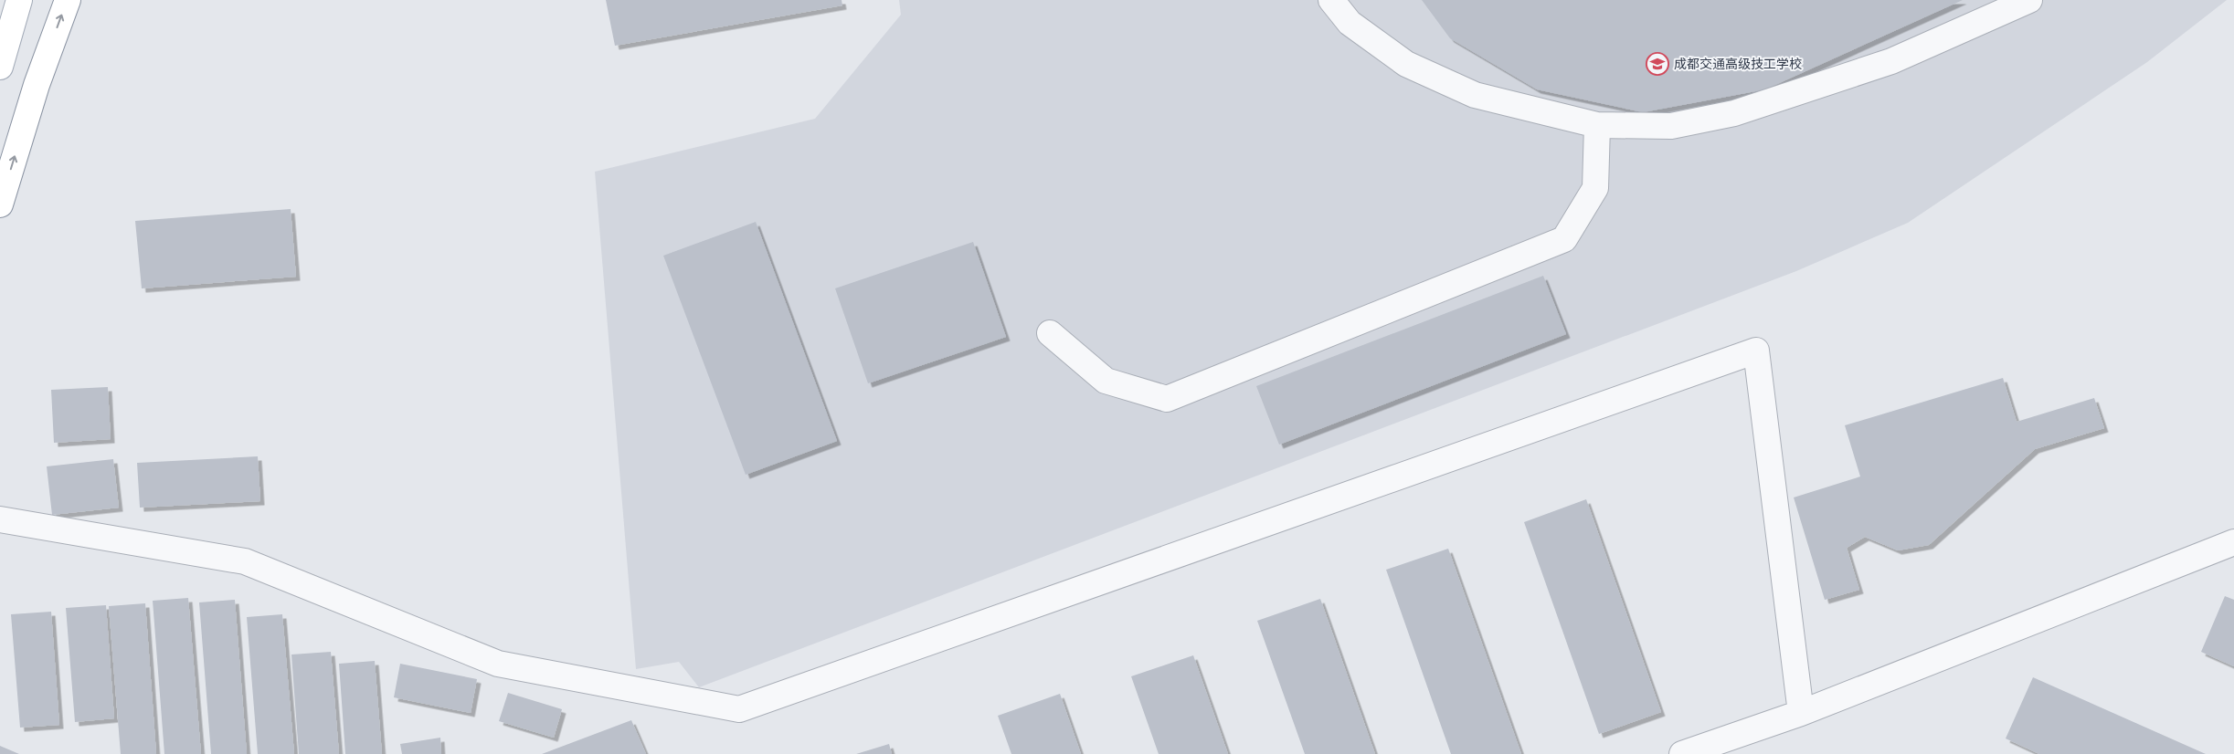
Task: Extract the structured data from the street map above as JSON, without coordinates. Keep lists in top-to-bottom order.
{
  "places": {
    "school or university": ["成都交通高级技工学校"]
  }
}
